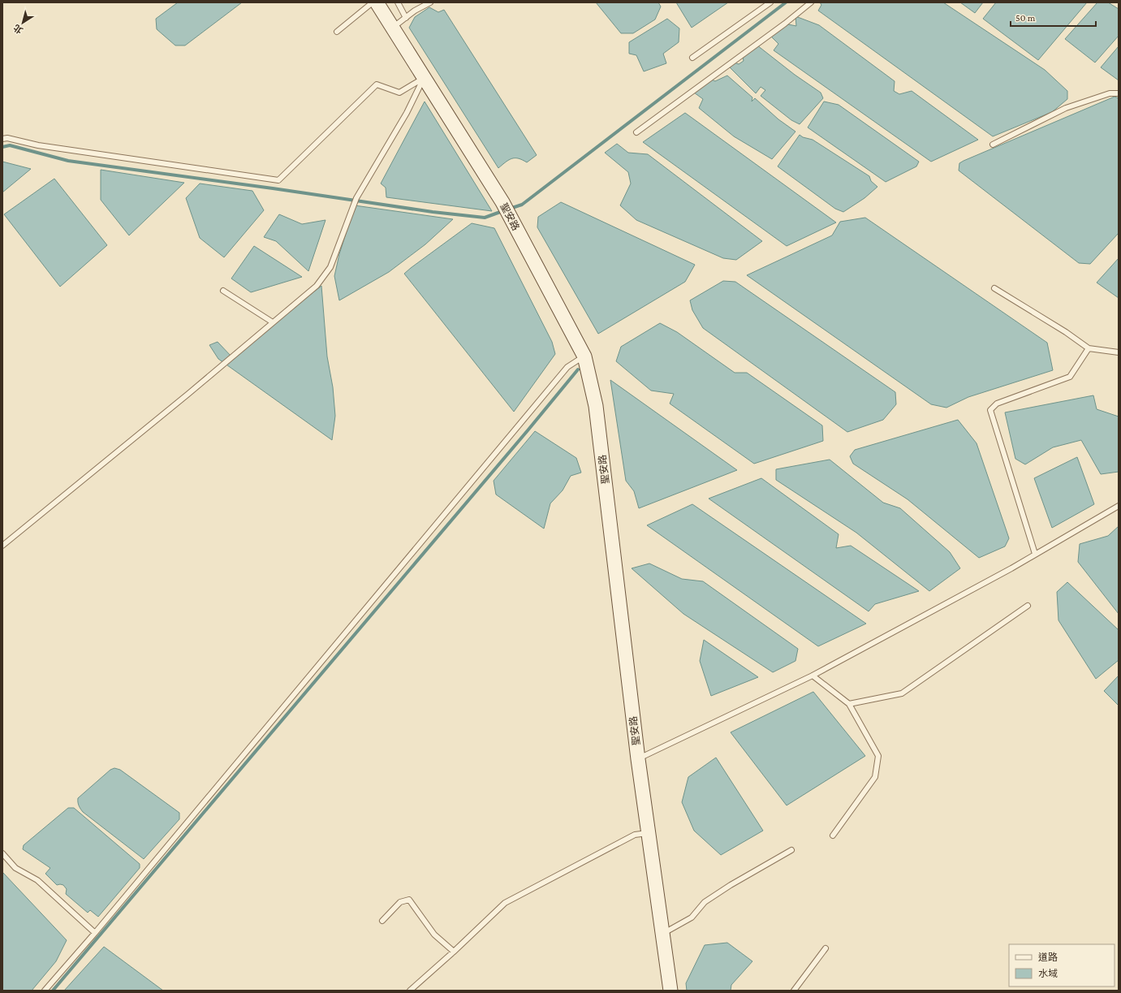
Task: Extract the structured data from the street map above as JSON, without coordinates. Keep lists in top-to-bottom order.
{
  "streets": {
    "street": ["聖安路"]
  },
  "legend": ["道路", "水域"],
  "scale_bar": "50 m",
  "north": "bottom left"
}
